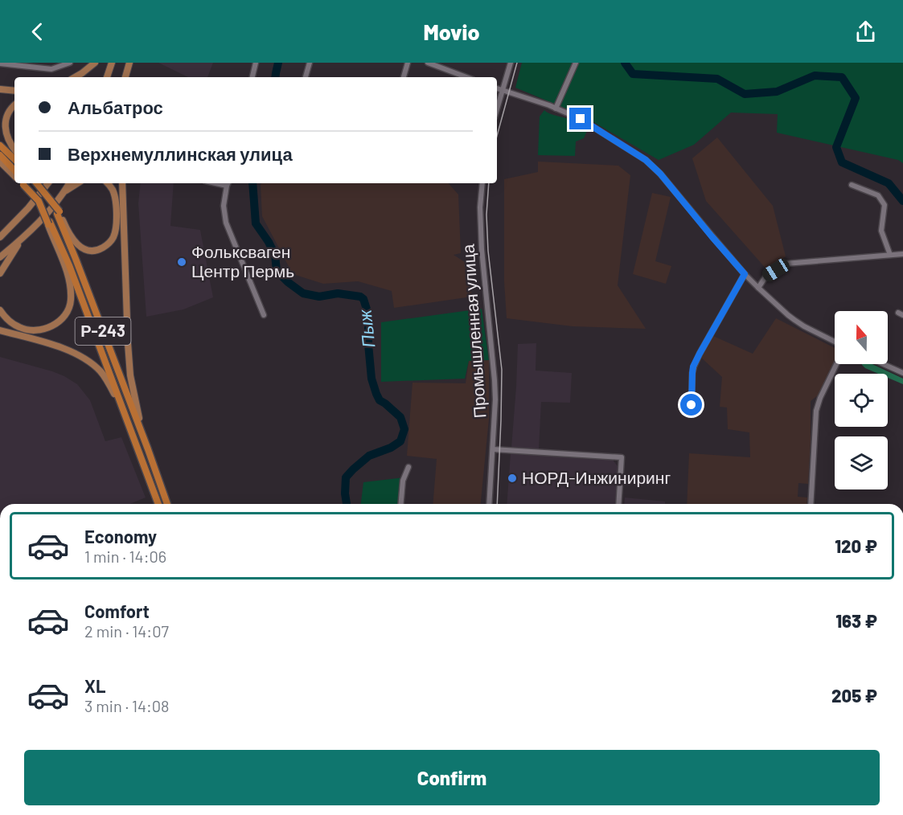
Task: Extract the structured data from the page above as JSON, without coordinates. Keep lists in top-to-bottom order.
{
  "streets": {
    "highway": ["Р-243"],
    "street": ["Промышленная улица"]
  },
  "water": ["Пыж"],
  "places": ["Фольксваген Центр Пермь", "НОРД-Инжиниринг"],
  "north": "top",
  "page": {
    "header": "Movio",
    "banner": ["Альбатрос", "Верхнемуллинская улица"],
    "list": [
      {
        "name": "Economy",
        "note": "1 min · 14:06",
        "value": "120 ₽"
      },
      {
        "name": "Comfort",
        "note": "2 min · 14:07",
        "value": "163 ₽"
      },
      {
        "name": "XL",
        "note": "3 min · 14:08",
        "value": "205 ₽"
      }
    ],
    "buttons": "Confirm"
  }
}
